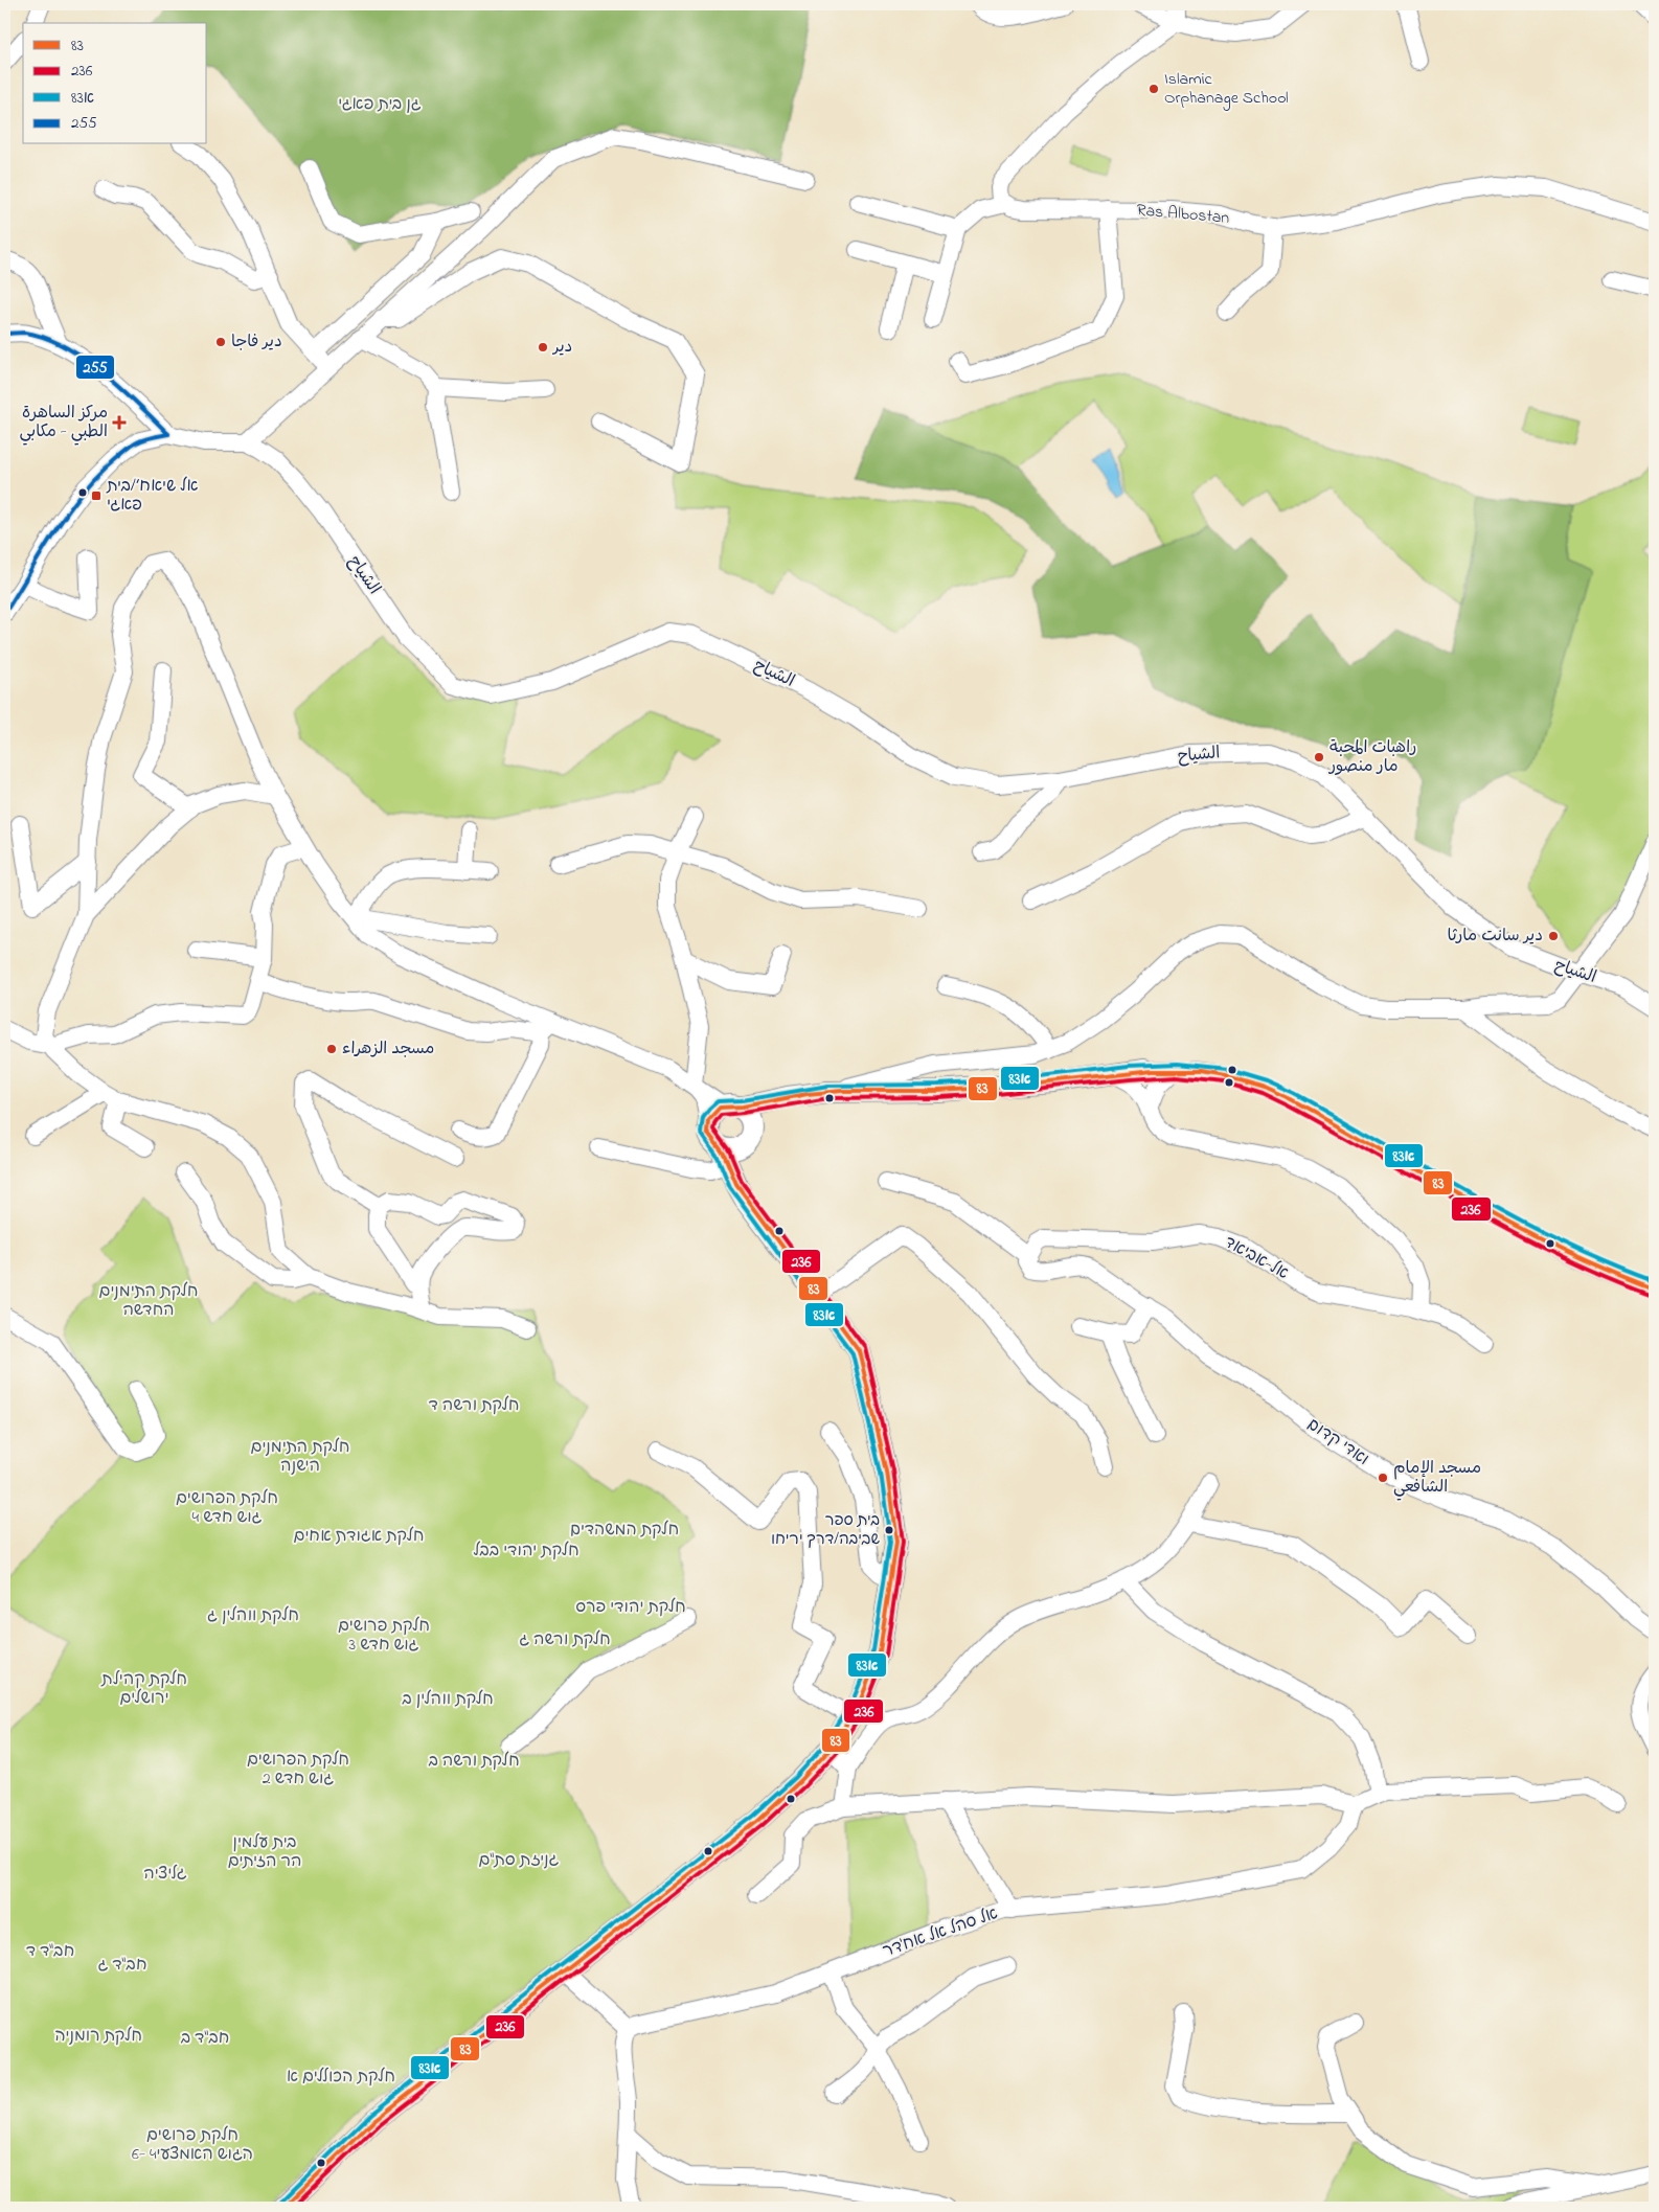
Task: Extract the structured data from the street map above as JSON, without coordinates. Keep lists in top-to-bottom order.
{
  "streets": {
    "street": [
      "Ras Albostan",
      "الشياح",
      "אל-אביאד",
      "ואדי קדום",
      "אל סהל אל אח'דר"
    ]
  },
  "crossings": [
    ["אל-אביאד", "ואדי קדום"]
  ],
  "parks": [
    "גן בית פאגי",
    "חלקת התימנים החדשה",
    "חלקת ורשה ד",
    "חלקת התימנים הישנה",
    "חלקת הפרושים גוש חדש 4",
    "חלקת המשהדים",
    "חלקת אגודת אחים",
    "חלקת יהודי בבל",
    "חלקת יהודי פרס",
    "חלקת ווהלין ג",
    "חלקת פרושים גוש חדש 3",
    "חלקת ורשה ג",
    "חלקת קהילת ירושלים",
    "חלקת ווהלין ב",
    "חלקת הפרושים גוש חדש 2",
    "חלקת ורשה ב",
    "בית עלמין הר הזיתים",
    "גניזת סת\"ם",
    "גליציה",
    "חב\"ד ד",
    "חב\"ד ג",
    "חלקת רומניה",
    "חב\"ד ב",
    "חלקת הכוללים א",
    "חלקת פרושים הגוש האמצעי4 -6"
  ],
  "places": {
    "other": [
      "Islamic Orphanage School",
      "دير فاجا",
      "دير",
      "راهبات المحبة مار منصور",
      "دير سانت مارثا",
      "مسجد الزهراء",
      "مسجد الإمام الشافعي",
      "בית ספר שביבה/דרך יריחו"
    ],
    "health": ["مركز الساهرة الطبي - مكابي"],
    "transit": ["אל שיאח׳/בית פאגי"]
  },
  "lines": [
    "transit line 255",
    "transit line 83א",
    "transit line 83",
    "transit line 236"
  ],
  "legend": [
    "83",
    "236",
    "83א",
    "255"
  ]
}
